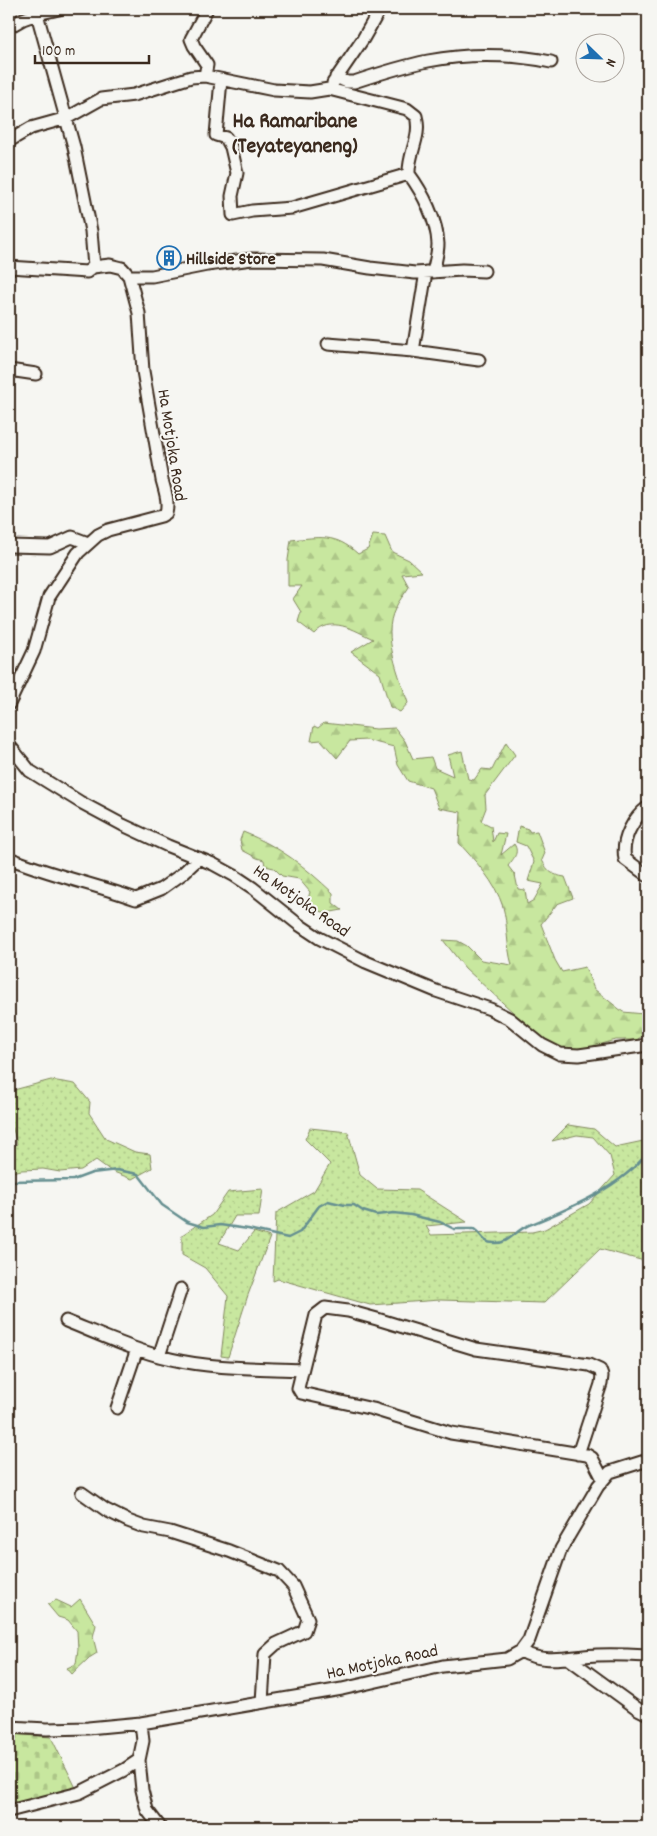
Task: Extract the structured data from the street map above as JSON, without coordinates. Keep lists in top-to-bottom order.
{
  "streets": {
    "street": ["Ha Motjoka Road"]
  },
  "districts": ["Ha Ramaribane (Teyateyaneng)"],
  "places": {
    "building": ["Hillside Store"]
  },
  "scale_bar": "100 m",
  "north": "bottom right"
}
